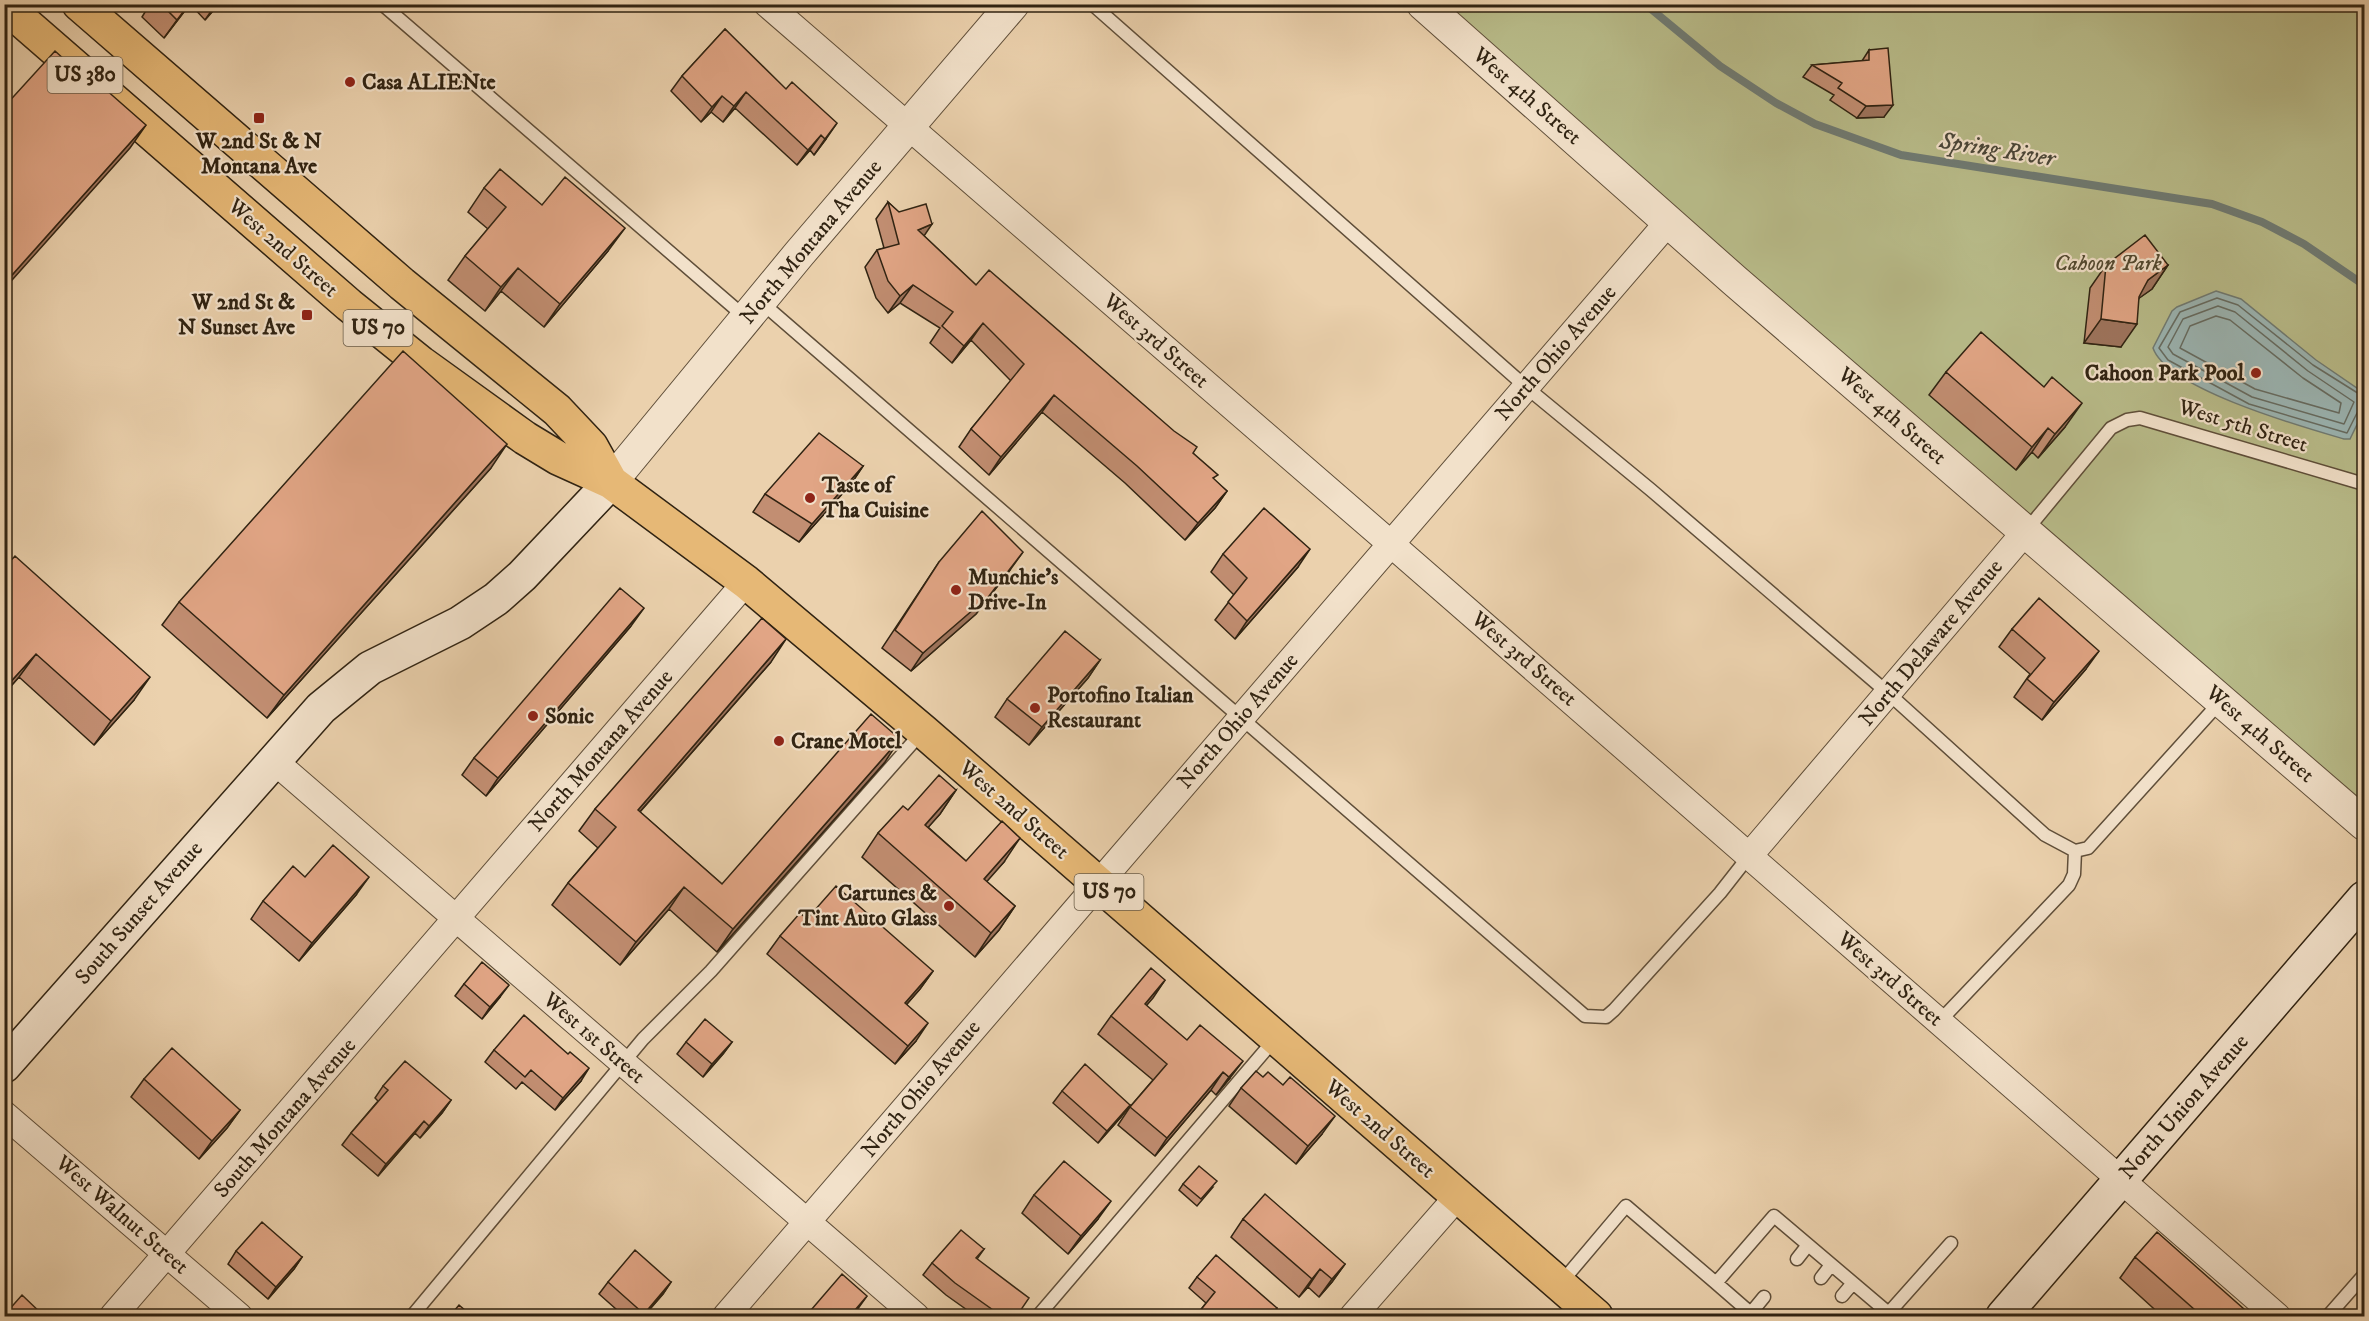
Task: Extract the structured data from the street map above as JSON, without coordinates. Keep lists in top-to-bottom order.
{
  "streets": {
    "main road": [
      "US 380",
      "West 2nd Street",
      "US 70",
      "South Sunset Avenue",
      "North Union Avenue"
    ],
    "street": [
      "West 4th Street",
      "North Montana Avenue",
      "West 3rd Street",
      "North Ohio Avenue",
      "North Delaware Avenue",
      "West 1st Street",
      "South Montana Avenue",
      "West Walnut Street"
    ],
    "lane": ["West 5th Street"]
  },
  "crossings": [
    ["West 4th Street", "North Ohio Avenue"],
    ["West 4th Street", "North Delaware Avenue"],
    ["North Montana Avenue", "West 2nd Street"],
    ["North Montana Avenue", "West 3rd Street"],
    ["North Montana Avenue", "South Sunset Avenue"],
    ["North Montana Avenue", "West 1st Street"],
    ["North Montana Avenue", "South Montana Avenue"],
    ["West 2nd Street", "North Ohio Avenue"],
    ["West 2nd Street", "South Sunset Avenue"],
    ["West 3rd Street", "North Ohio Avenue"],
    ["West 3rd Street", "North Delaware Avenue"],
    ["West 3rd Street", "North Union Avenue"],
    ["North Ohio Avenue", "West 1st Street"],
    ["West 5th Street", "North Delaware Avenue"],
    ["South Sunset Avenue", "West 1st Street"],
    ["West 1st Street", "South Montana Avenue"],
    ["South Montana Avenue", "West Walnut Street"]
  ],
  "water": ["Spring River"],
  "parks": ["Cahoon Park"],
  "places": {
    "other": [
      "Casa ALIENte",
      "Cahoon Park Pool",
      "Taste of Tha Cuisine",
      "Munchie's Drive-In",
      "Portofino Italian Restaurant",
      "Sonic",
      "Crane Motel",
      "Cartunes & Tint Auto Glass"
    ],
    "transit": ["W 2nd St & N Montana Ave", "W 2nd St & N Sunset Ave"]
  }
}
